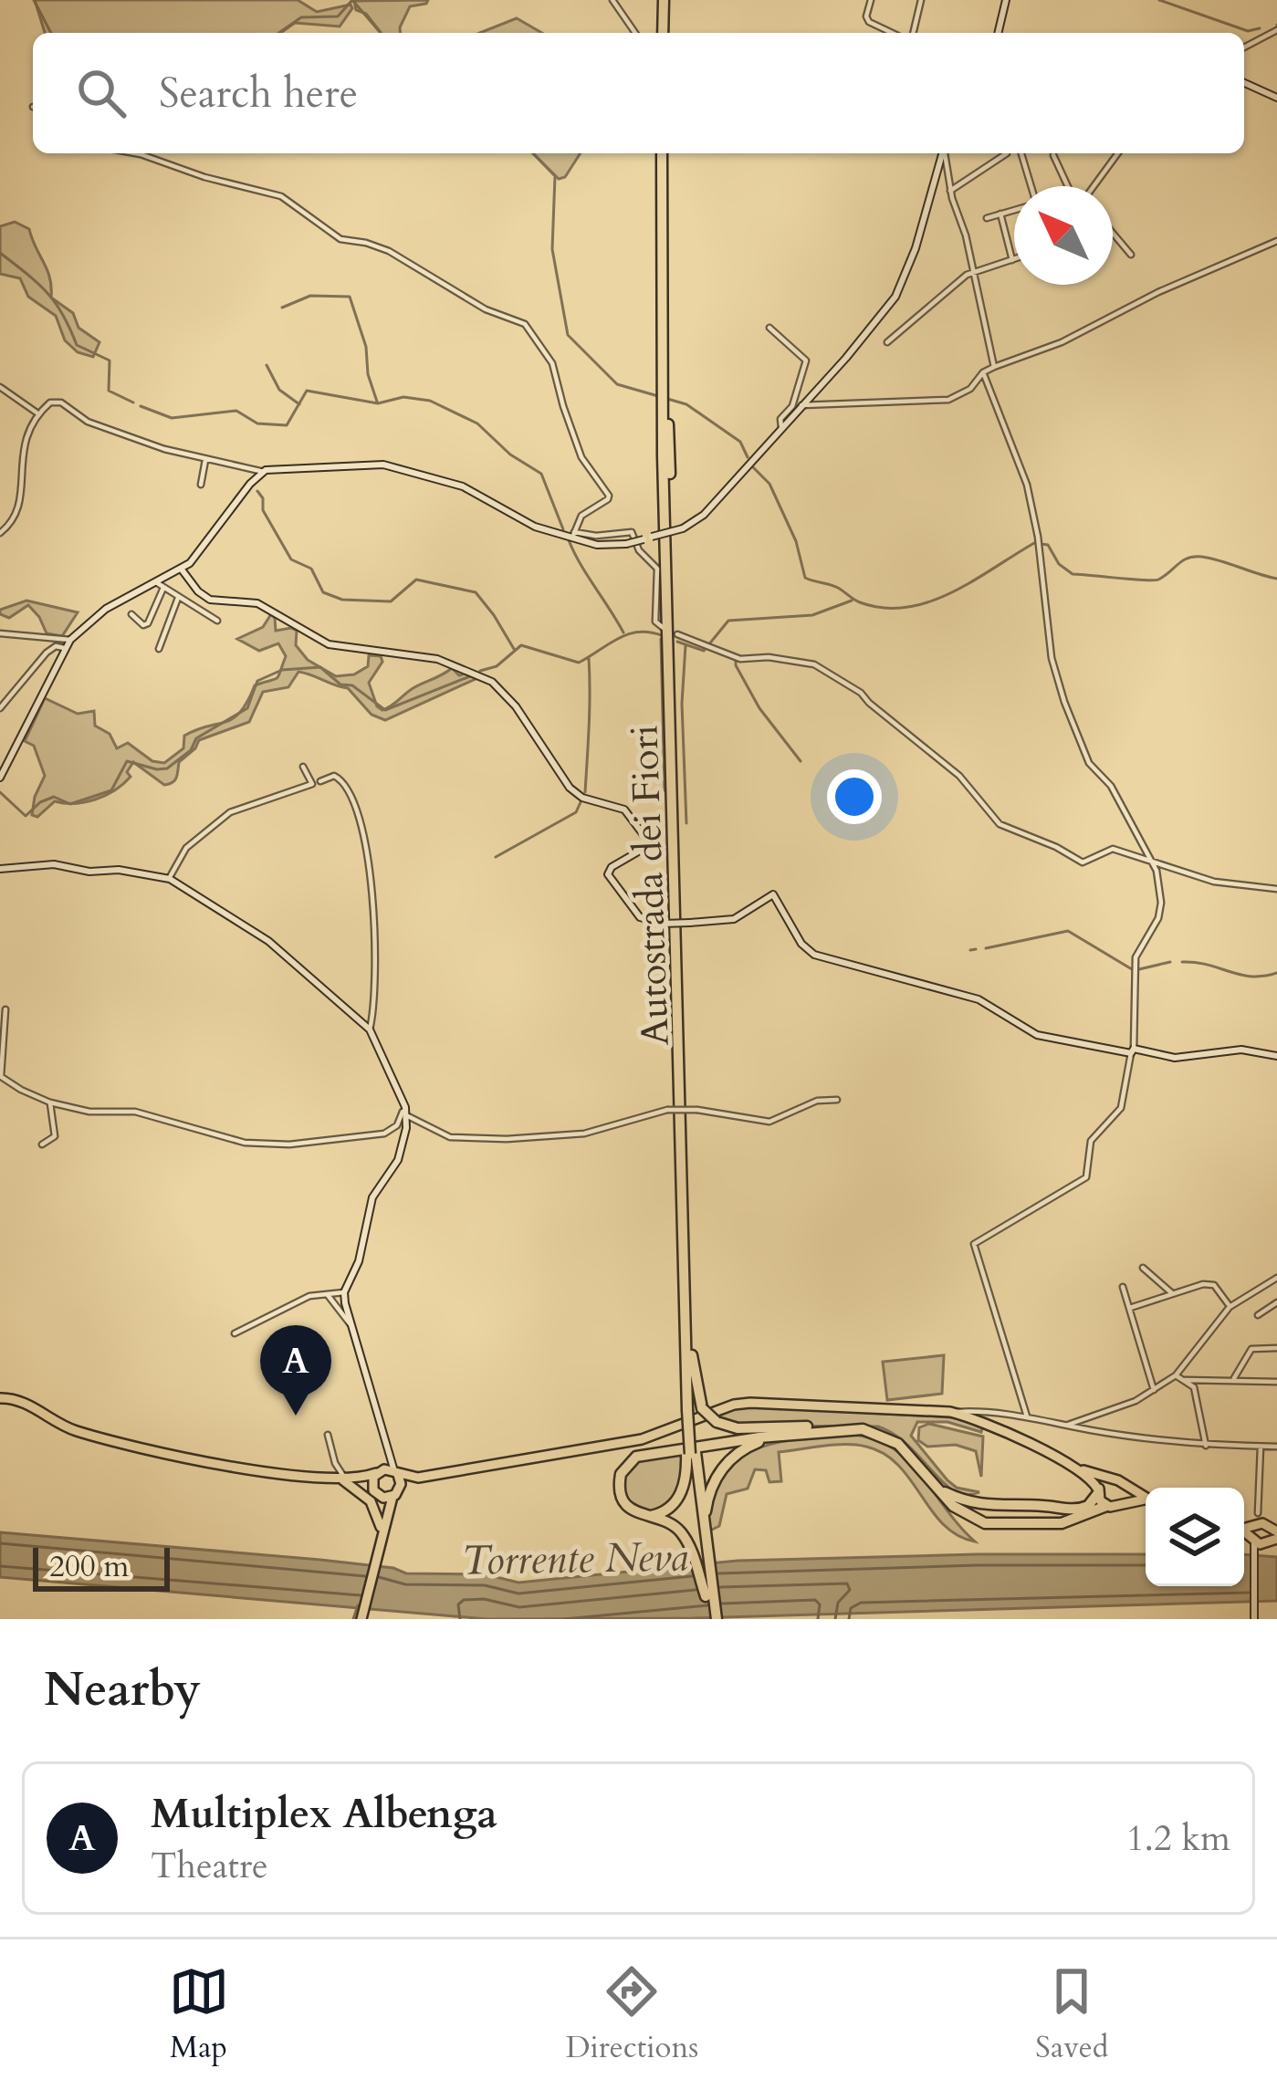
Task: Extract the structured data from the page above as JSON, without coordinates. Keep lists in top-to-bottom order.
{
  "streets": {
    "highway": ["Autostrada dei Fiori"]
  },
  "water": ["Torrente Neva"],
  "scale_bar": "200 m",
  "north": "top left",
  "page": {
    "search": "Search here",
    "pins": "A",
    "scale": "200 m",
    "heading": "Nearby",
    "list": [
      {
        "mark": "A",
        "name": "Multiplex Albenga",
        "note": "Theatre",
        "value": "1.2 km"
      }
    ],
    "nav": ["Map", "Directions", "Saved"]
  }
}
